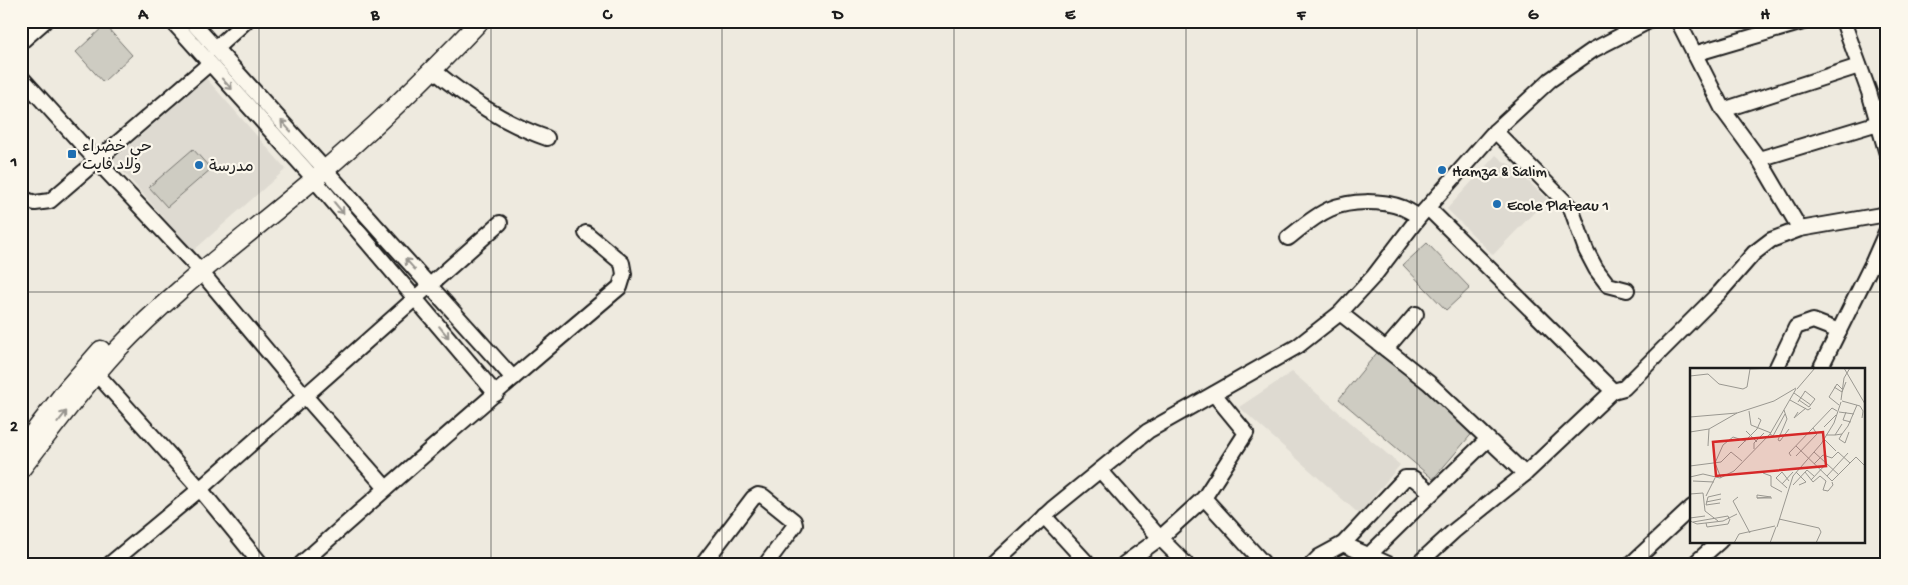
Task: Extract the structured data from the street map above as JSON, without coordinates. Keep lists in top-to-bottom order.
{
  "places": {
    "transit": ["حي خضراء ولاد فايت"],
    "other": ["مدرسة", "Hamza & Salim", "Ecole Plateau 1"]
  },
  "grid": {
    "columns": [
      "A",
      "B",
      "C",
      "D",
      "E",
      "F",
      "G",
      "H"
    ],
    "rows": ["1", "2"]
  }
}
